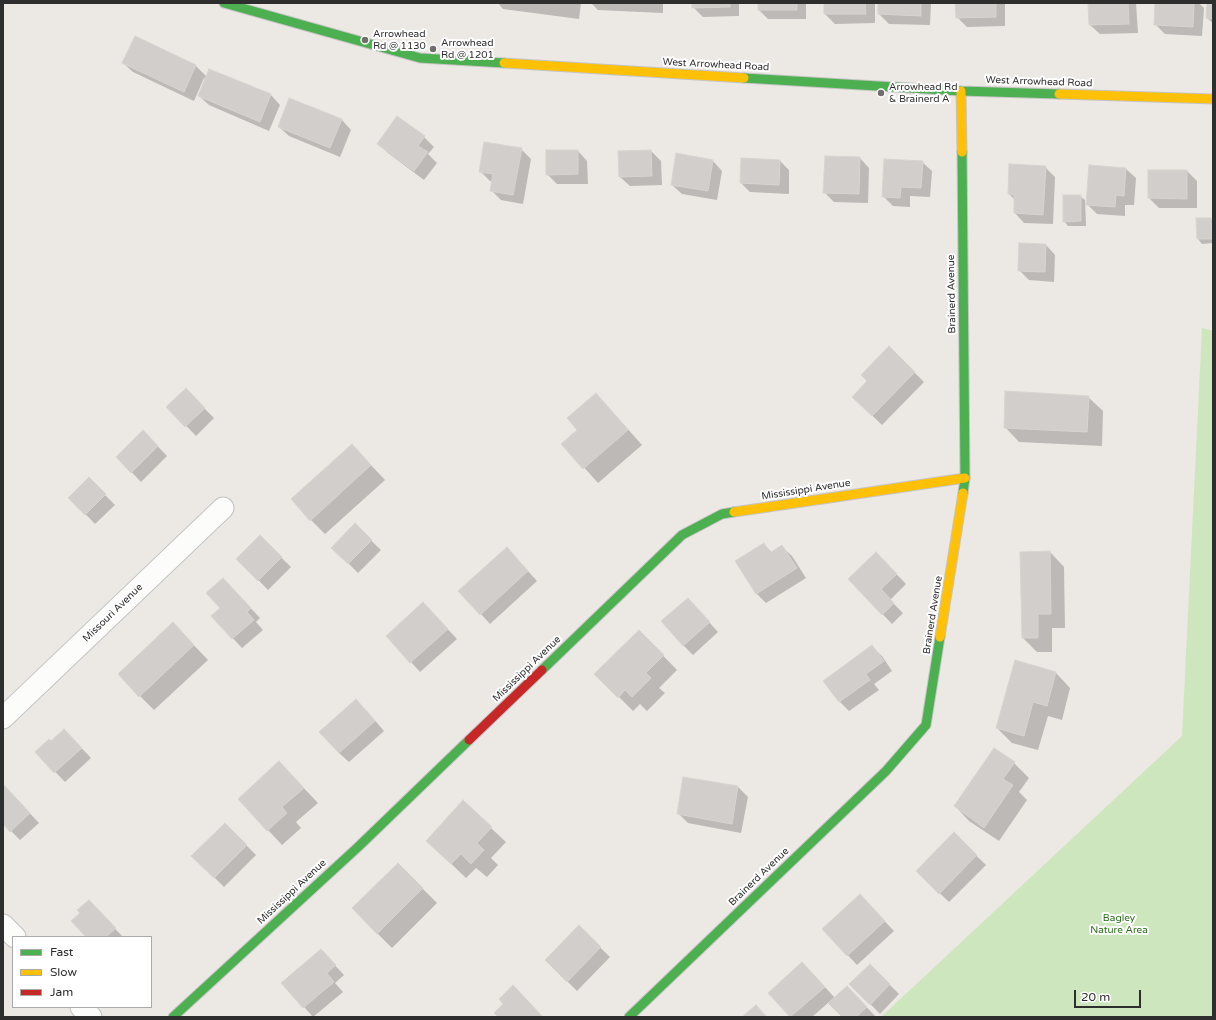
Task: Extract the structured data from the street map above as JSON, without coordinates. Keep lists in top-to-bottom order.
{
  "streets": {
    "street": [
      "West Arrowhead Road",
      "Brainerd Avenue",
      "Mississippi Avenue",
      "Missouri Avenue"
    ]
  },
  "crossings": [
    ["West Arrowhead Road", "Brainerd Avenue"],
    ["Brainerd Avenue", "Mississippi Avenue"]
  ],
  "parks": ["Bagley Nature Area"],
  "places": ["Arrowhead Rd @ 1130", "Arrowhead Rd @ 1201", "Arrowhead Rd & Brainerd A"],
  "legend": ["Fast", "Slow", "Jam"],
  "scale_bar": "20 m"
}
